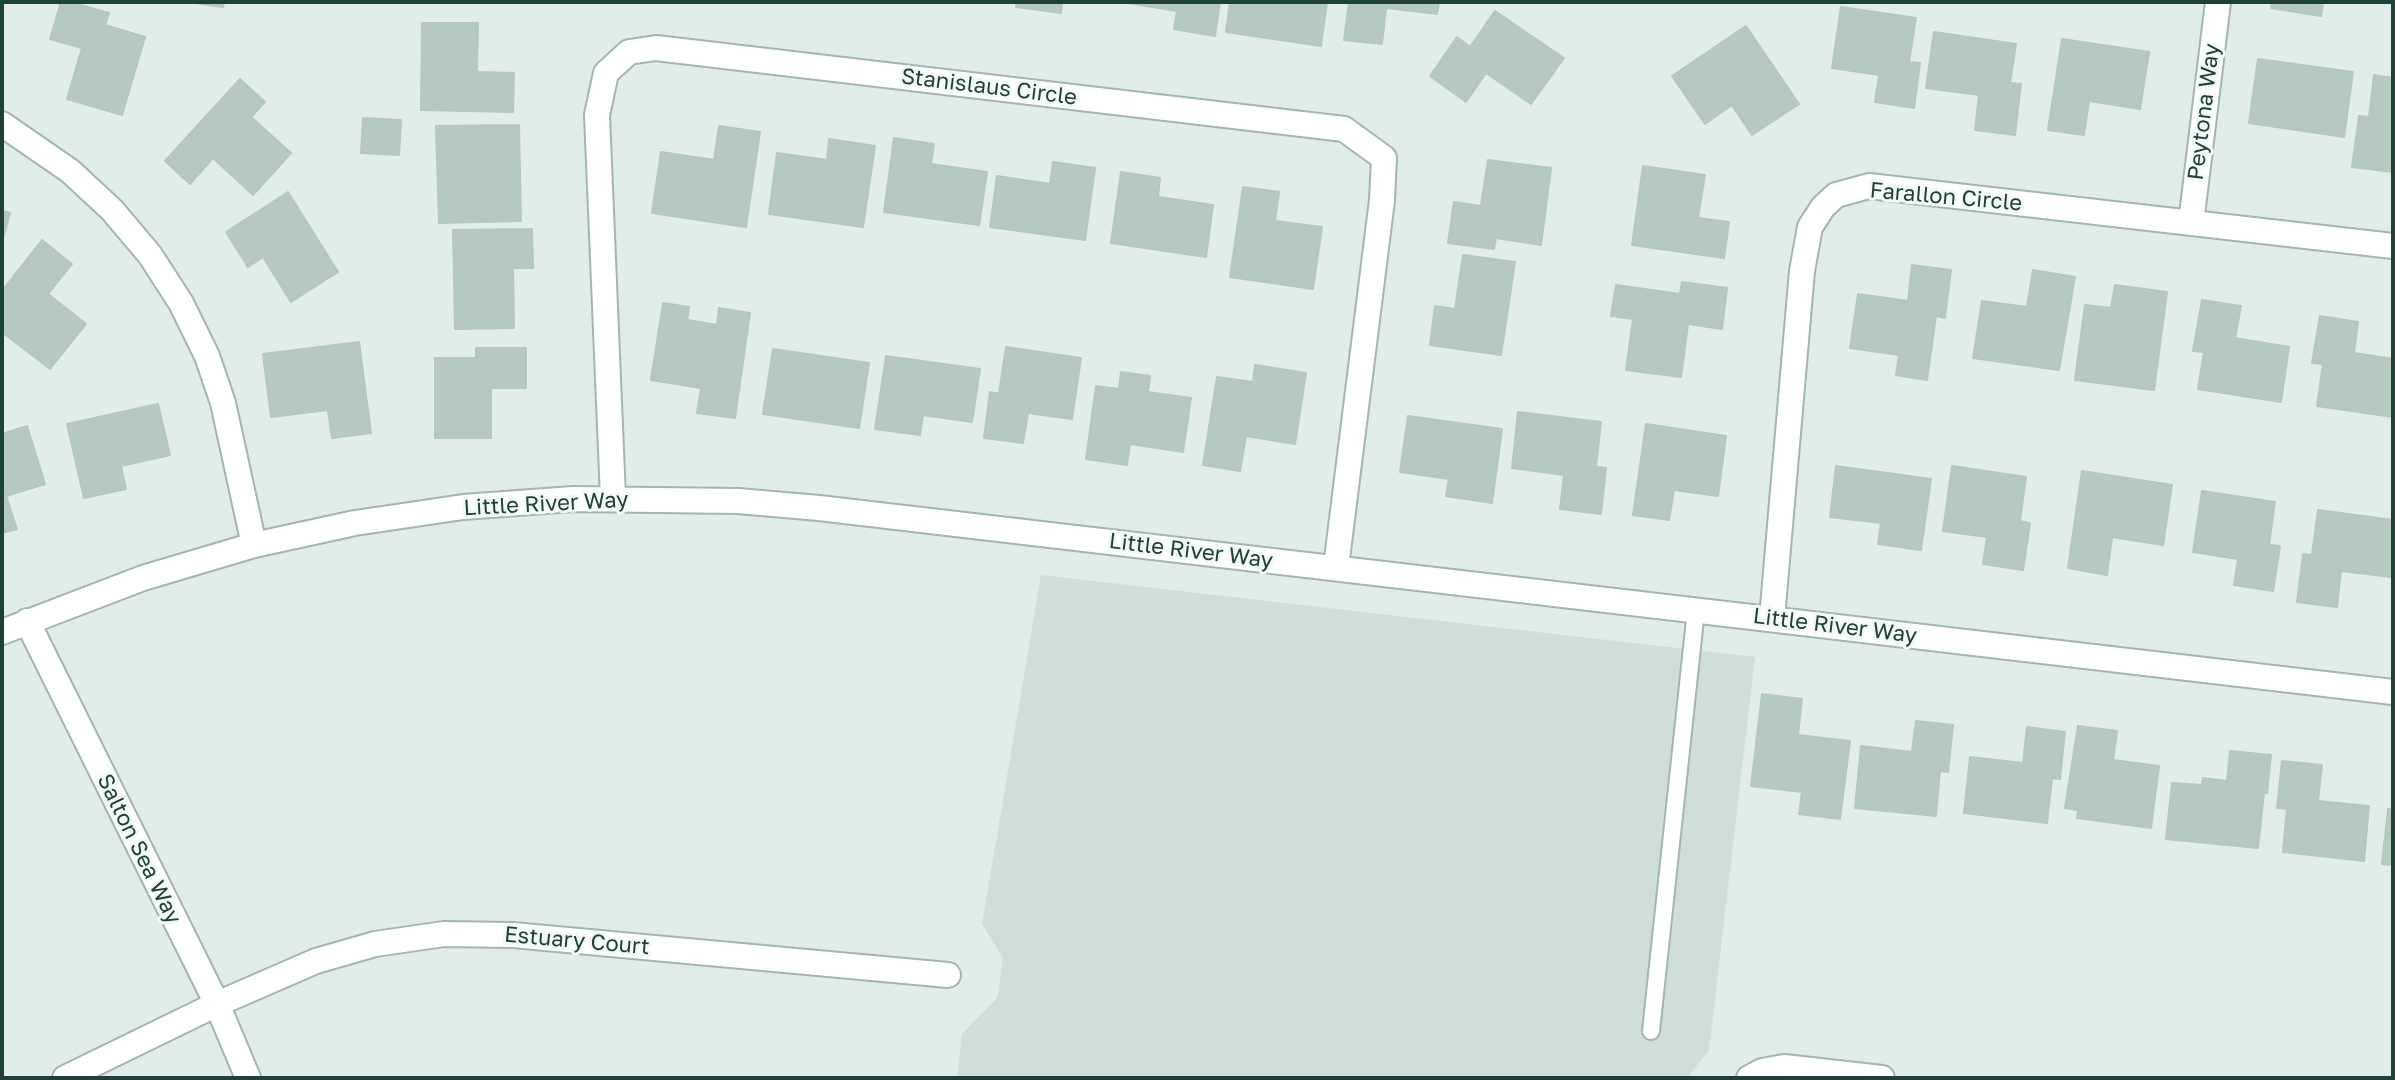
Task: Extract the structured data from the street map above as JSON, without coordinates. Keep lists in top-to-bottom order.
{
  "streets": {
    "street": [
      "Stanislaus Circle",
      "Peytona Way",
      "Farallon Circle",
      "Little River Way",
      "Salton Sea Way",
      "Estuary Court"
    ]
  },
  "crossings": [
    ["Stanislaus Circle", "Little River Way"],
    ["Peytona Way", "Farallon Circle"],
    ["Farallon Circle", "Little River Way"],
    ["Little River Way", "Salton Sea Way"],
    ["Salton Sea Way", "Estuary Court"]
  ]
}
